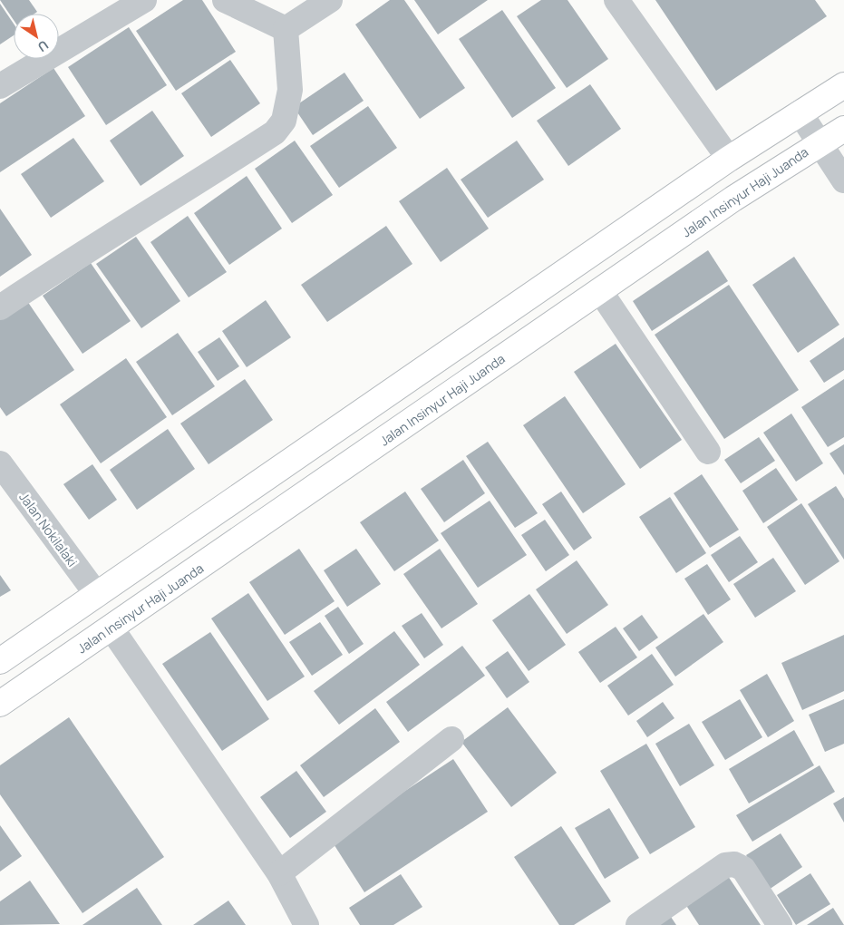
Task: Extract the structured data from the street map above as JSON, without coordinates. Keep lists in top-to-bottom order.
{
  "streets": {
    "main road": ["Jalan Insinyur Haji Juanda"],
    "street": ["Jalan Nokilalaki"]
  },
  "north": "bottom right"
}
